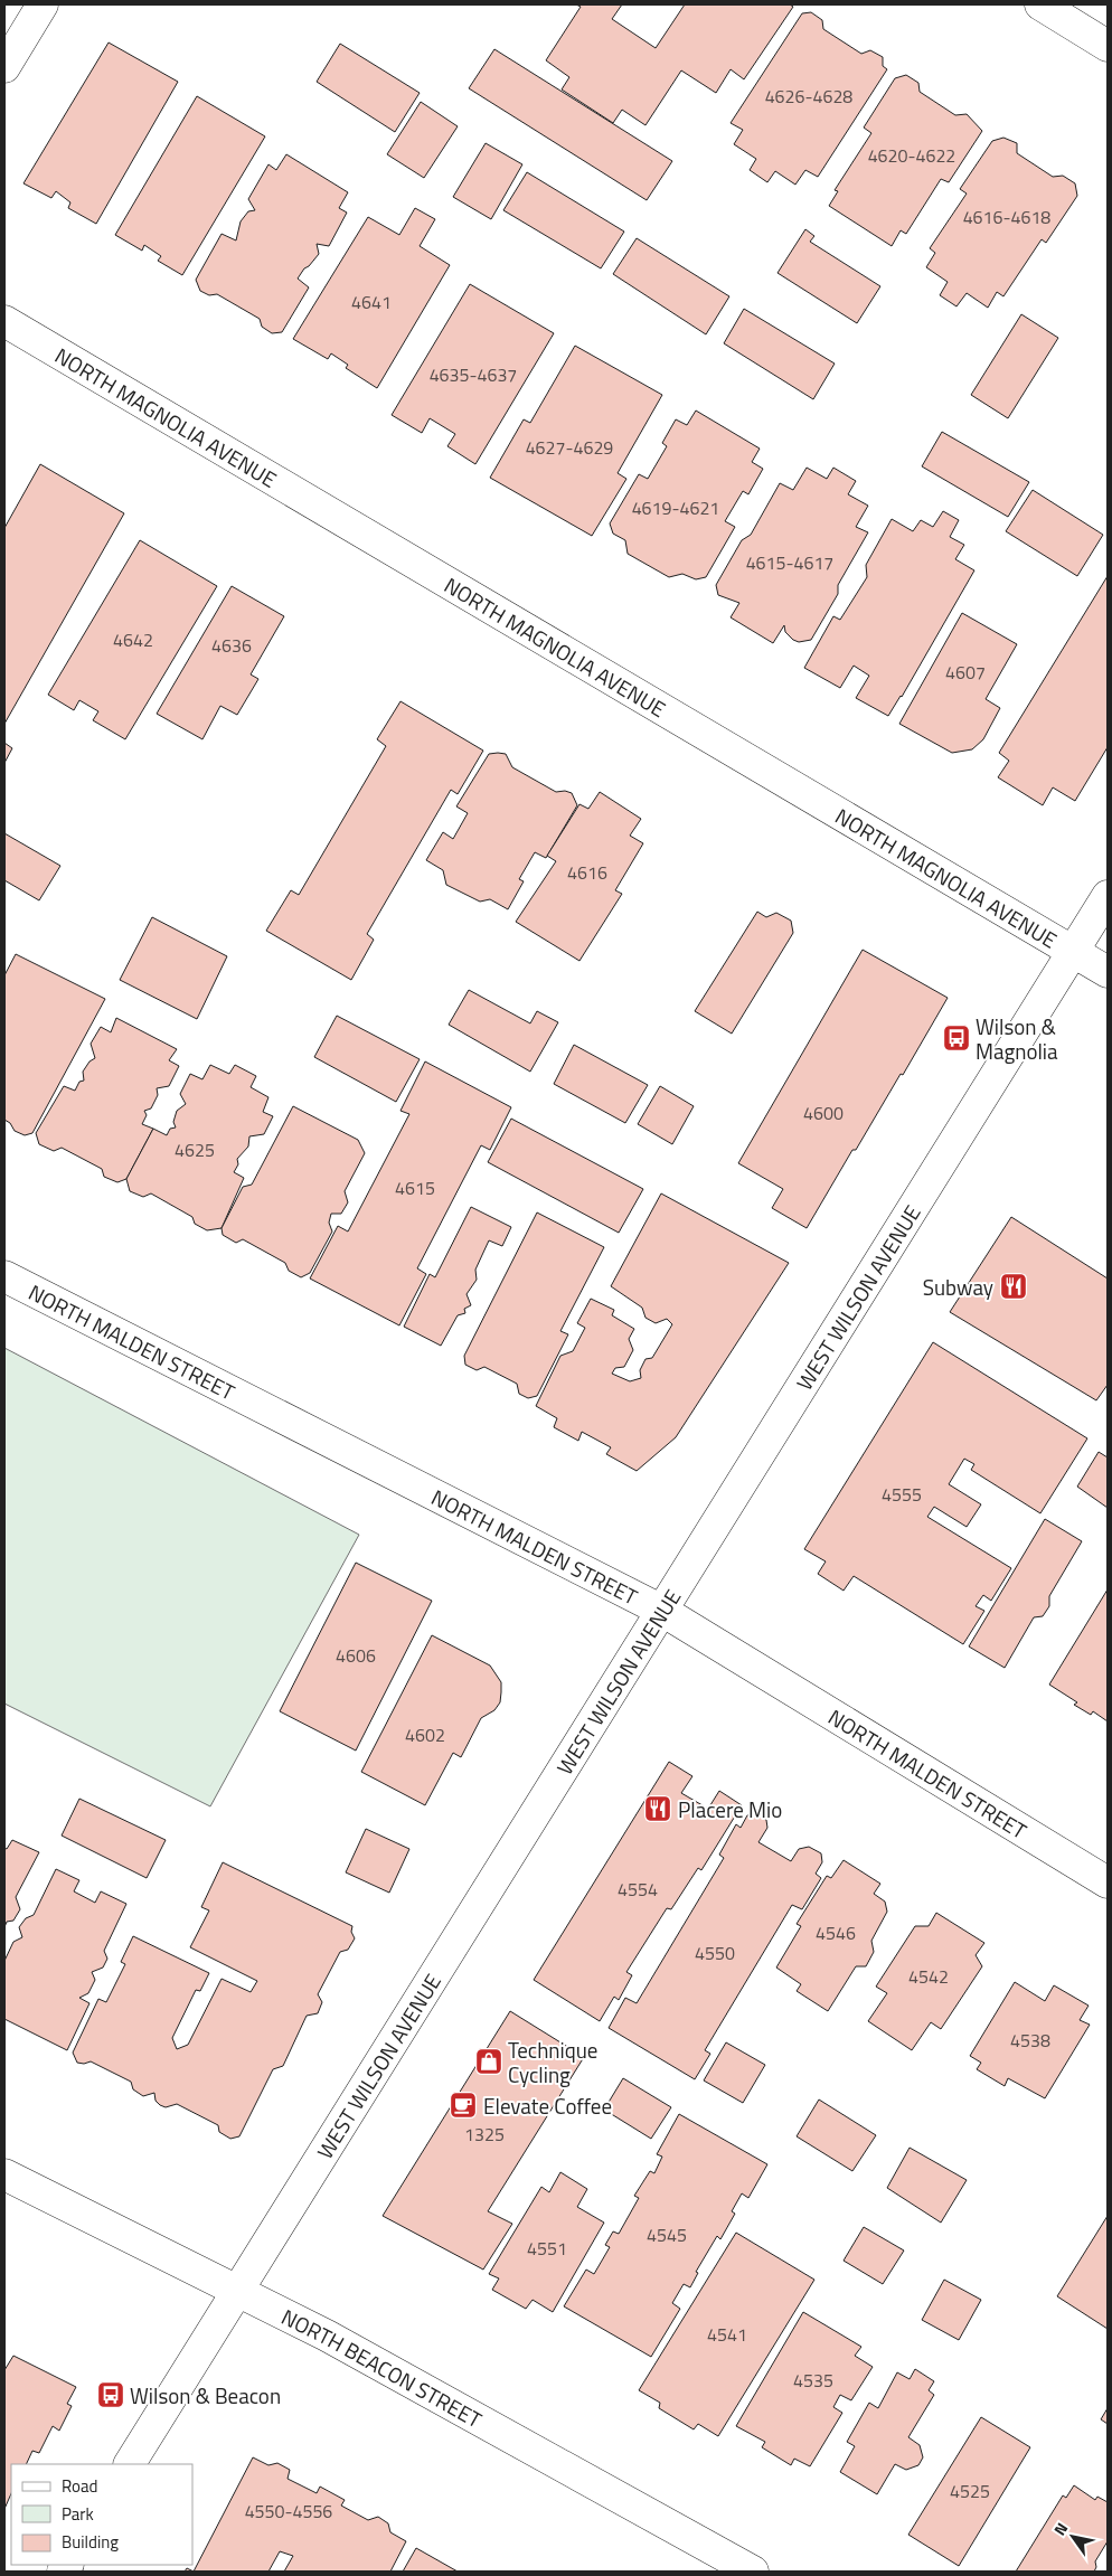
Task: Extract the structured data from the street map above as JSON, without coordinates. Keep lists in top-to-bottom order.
{
  "streets": {
    "street": [
      "NORTH MAGNOLIA AVENUE",
      "WEST WILSON AVENUE",
      "NORTH MALDEN STREET",
      "NORTH BEACON STREET"
    ]
  },
  "crossings": [
    ["NORTH MAGNOLIA AVENUE", "WEST WILSON AVENUE"],
    ["WEST WILSON AVENUE", "NORTH MALDEN STREET"],
    ["WEST WILSON AVENUE", "NORTH BEACON STREET"]
  ],
  "places": {
    "bus stop": ["Wilson & Magnolia", "Wilson & Beacon"],
    "restaurant": ["Subway", "Placere Mio"],
    "shop": ["Technique Cycling"],
    "cafe": ["Elevate Coffee"]
  },
  "house_numbers": [
    "4626-4628",
    "4620-4622",
    "4616-4618",
    "4641",
    "4635-4637",
    "4627-4629",
    "4619-4621",
    "4615-4617",
    "4642",
    "4636",
    "4607",
    "4616",
    "4600",
    "4625",
    "4615",
    "4555",
    "4606",
    "4602",
    "4554",
    "4546",
    "4550",
    "4542",
    "4538",
    "1325",
    "4545",
    "4551",
    "4541",
    "4535",
    "4525",
    "4550-4556"
  ],
  "legend": ["Road", "Park", "Building"],
  "north": "top left"
}
